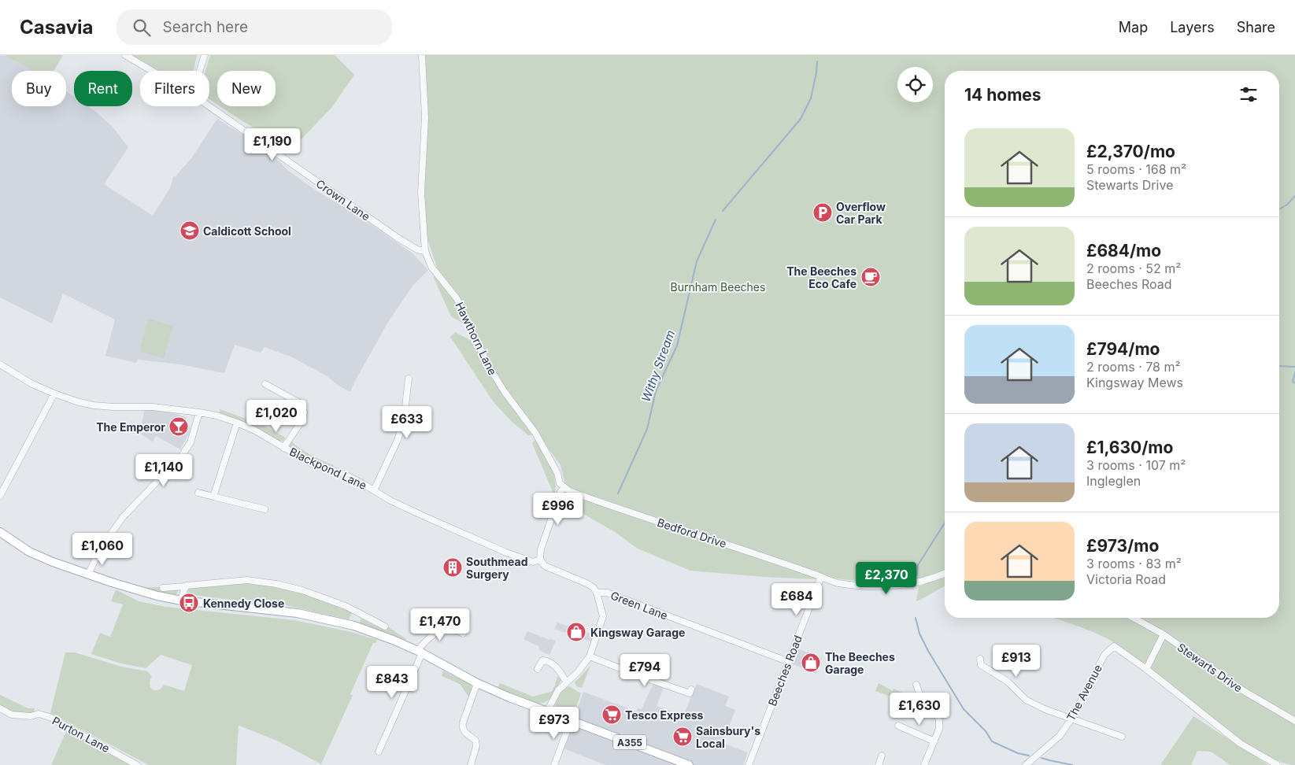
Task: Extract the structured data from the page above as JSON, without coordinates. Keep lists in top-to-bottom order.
{
  "streets": {
    "main road": ["A355"],
    "street": [
      "Crown Lane",
      "Hawthorn Lane",
      "Blackpond Lane",
      "Bedford Drive",
      "Green Lane",
      "Stewarts Drive",
      "Beeches Road",
      "The Avenue",
      "Purton Lane"
    ]
  },
  "crossings": [
    ["Crown Lane", "Hawthorn Lane"],
    ["Hawthorn Lane", "Bedford Drive"],
    ["Blackpond Lane", "Green Lane"],
    ["Bedford Drive", "Beeches Road"],
    ["Green Lane", "Beeches Road"]
  ],
  "water": ["Withy Stream"],
  "parks": ["Burnham Beeches"],
  "places": {
    "parking": ["Overflow Car Park"],
    "school or university": ["Caldicott School"],
    "cafe": ["The Beeches Eco Cafe"],
    "bar": ["The Emperor"],
    "building": ["Southmead Surgery"],
    "bus stop": ["Kennedy Close"],
    "shop": ["Kingsway Garage", "The Beeches Garage"],
    "supermarket": ["Tesco Express", "Sainsbury's Local"]
  },
  "page": {
    "header": "Casavia",
    "search": "Search here",
    "nav": ["Map", "Layers", "Share"],
    "chip": [
      "Buy",
      "Rent",
      "Filters",
      "New"
    ],
    "heading": "14 homes",
    "list": [
      {
        "name": "£2,370/mo",
        "note": "5 rooms · 168 m² · Stewarts Drive"
      },
      {
        "name": "£684/mo",
        "note": "2 rooms · 52 m² · Beeches Road"
      },
      {
        "name": "£794/mo",
        "note": "2 rooms · 78 m² · Kingsway Mews"
      },
      {
        "name": "£1,630/mo",
        "note": "3 rooms · 107 m² · Ingleglen"
      },
      {
        "name": "£973/mo",
        "note": "3 rooms · 83 m² · Victoria Road"
      }
    ],
    "price": [
      "£1,190",
      "£1,020",
      "£633",
      "£1,140",
      "£996",
      "£1,060",
      "£2,370",
      "£684",
      "£1,470",
      "£913",
      "£794",
      "£843",
      "£1,630",
      "£973"
    ]
  }
}
